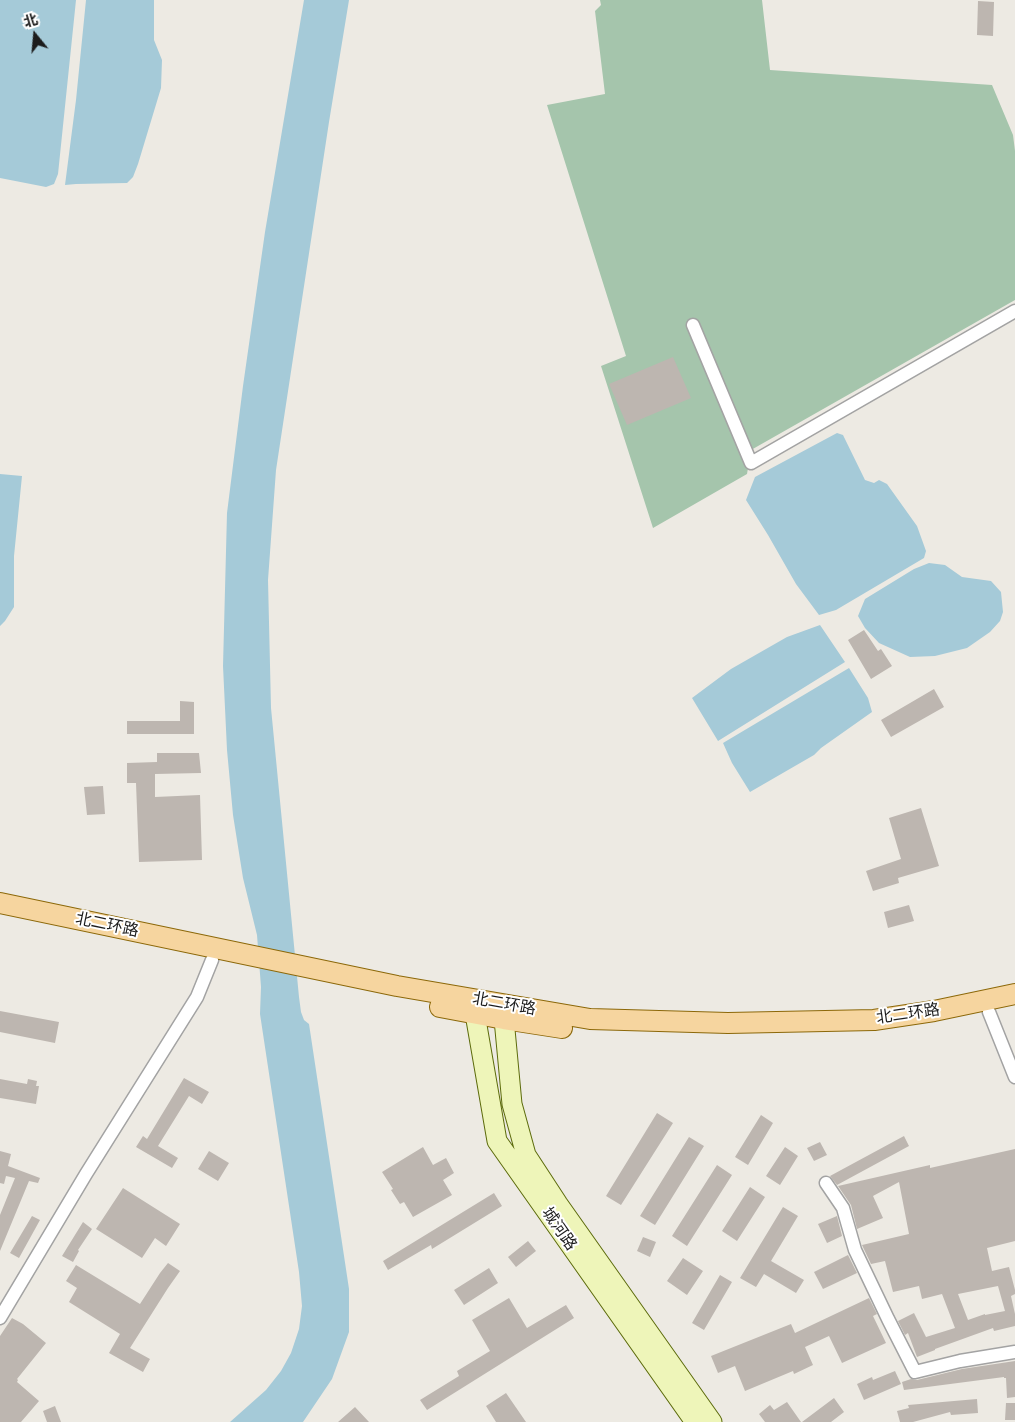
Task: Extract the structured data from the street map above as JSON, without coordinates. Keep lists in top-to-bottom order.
{
  "streets": {
    "main road": ["北二环路", "城河路"]
  },
  "crossings": [
    ["北二环路", "城河路"]
  ],
  "north": "top"
}
